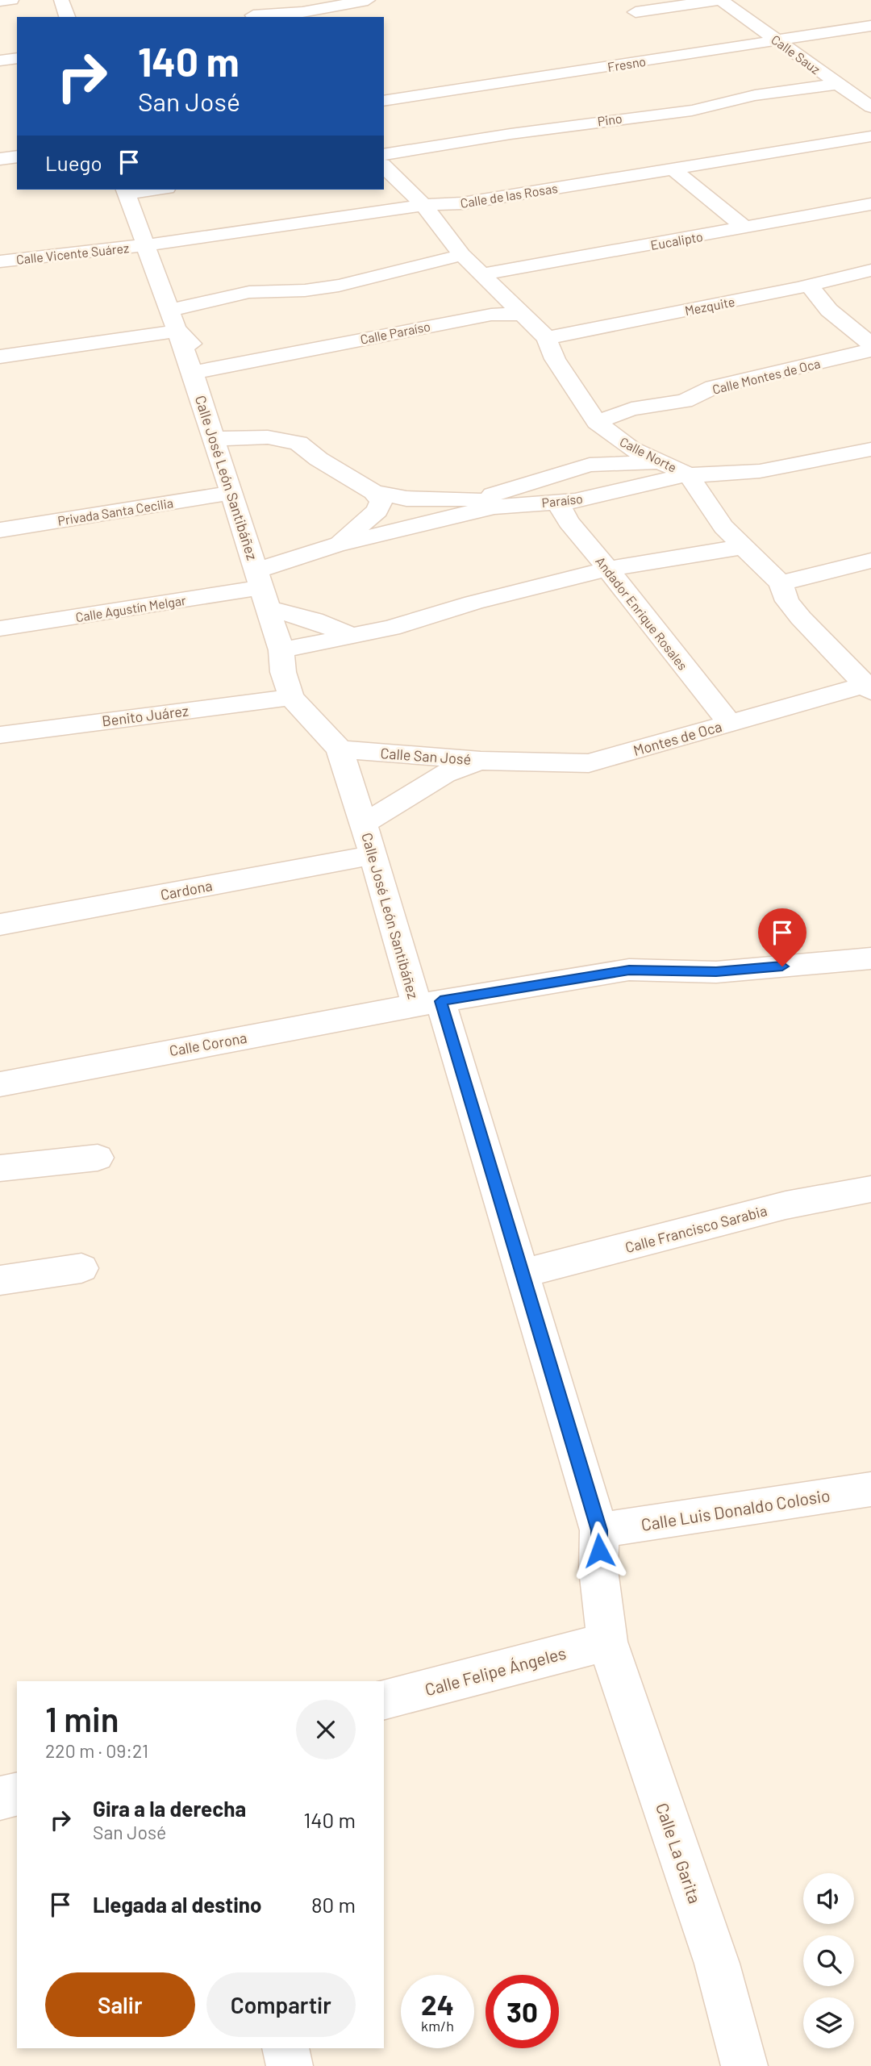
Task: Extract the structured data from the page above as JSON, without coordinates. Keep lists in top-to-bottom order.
{
  "streets": {
    "street": [
      "Calle Sauz",
      "Fresno",
      "Pino",
      "Calle de las Rosas",
      "Eucalipto",
      "Calle Vicente Suárez",
      "Mezquite",
      "Calle Paraíso",
      "Calle Montes de Oca",
      "Calle Norte",
      "Calle José León Santibáñez",
      "Paraíso",
      "Privada Santa Cecilia",
      "Calle Agustín Melgar",
      "Andador Enrique Rosales",
      "Benito Juárez",
      "Montes de Oca",
      "Calle San José",
      "Cardona",
      "Calle Corona",
      "Calle Francisco Sarabia",
      "Calle Luis Donaldo Colosio",
      "Calle Felipe Ángeles",
      "Calle La Garita"
    ]
  },
  "crossings": [
    ["Calle Sauz", "Fresno"],
    ["Calle Sauz", "Pino"],
    ["Calle de las Rosas", "Calle Vicente Suárez"],
    ["Calle de las Rosas", "Calle Norte"],
    ["Calle de las Rosas", "Calle José León Santibáñez"],
    ["Eucalipto", "Calle Norte"],
    ["Calle Vicente Suárez", "Calle José León Santibáñez"],
    ["Mezquite", "Calle Norte"],
    ["Calle Paraíso", "Calle Norte"],
    ["Calle Paraíso", "Calle José León Santibáñez"],
    ["Calle Montes de Oca", "Calle Norte"],
    ["Calle Norte", "Paraíso"],
    ["Calle Norte", "Montes de Oca"],
    ["Calle José León Santibáñez", "Paraíso"],
    ["Calle José León Santibáñez", "Privada Santa Cecilia"],
    ["Calle José León Santibáñez", "Calle Agustín Melgar"],
    ["Calle José León Santibáñez", "Benito Juárez"],
    ["Calle José León Santibáñez", "Calle San José"],
    ["Calle José León Santibáñez", "Cardona"],
    ["Calle José León Santibáñez", "Calle Corona"],
    ["Calle José León Santibáñez", "Calle Francisco Sarabia"],
    ["Calle José León Santibáñez", "Calle Luis Donaldo Colosio"],
    ["Calle José León Santibáñez", "Calle Felipe Ángeles"],
    ["Calle José León Santibáñez", "Calle La Garita"],
    ["Paraíso", "Calle Agustín Melgar"],
    ["Paraíso", "Andador Enrique Rosales"],
    ["Andador Enrique Rosales", "Montes de Oca"],
    ["Montes de Oca", "Calle San José"],
    ["Calle Felipe Ángeles", "Calle La Garita"]
  ],
  "page": {
    "turn": ["140 m", "San José"],
    "then": "Luego",
    "heading": ["1 min", "220 m · 09:21"],
    "list": [
      {
        "name": "Gira a la derecha",
        "note": "San José",
        "value": "140 m"
      },
      {
        "name": "Llegada al destino",
        "value": "80 m"
      }
    ],
    "buttons": ["Salir", "Compartir"],
    "speed": "24 km/h",
    "limit": "30"
  }
}
